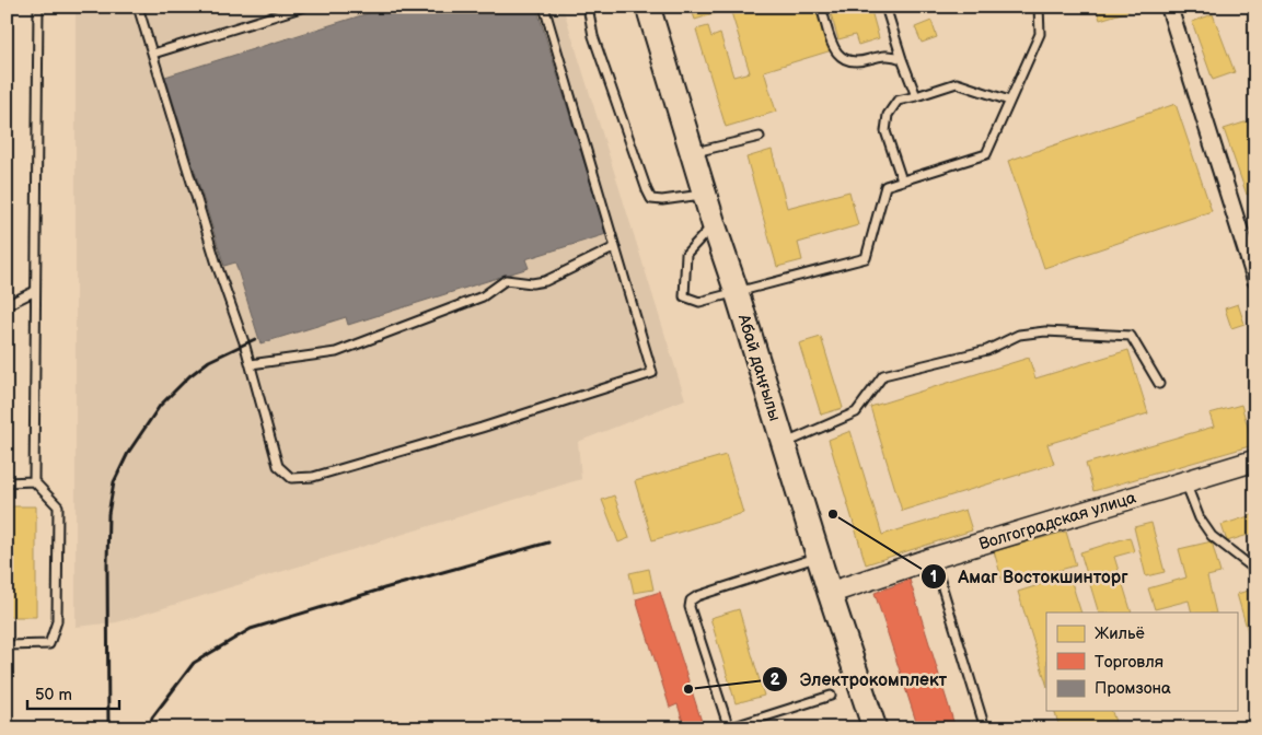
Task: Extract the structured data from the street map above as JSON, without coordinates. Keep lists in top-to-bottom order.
{
  "streets": {
    "main road": ["Абай даңғылы"],
    "street": ["Волгоградская улица"]
  },
  "crossings": [
    ["Абай даңғылы", "Волгоградская улица"]
  ],
  "places": ["Амаг Востокшинторг", "Электрокомплект"],
  "legend": ["Жильё", "Торговля", "Промзона"],
  "scale_bar": "50 m"
}
